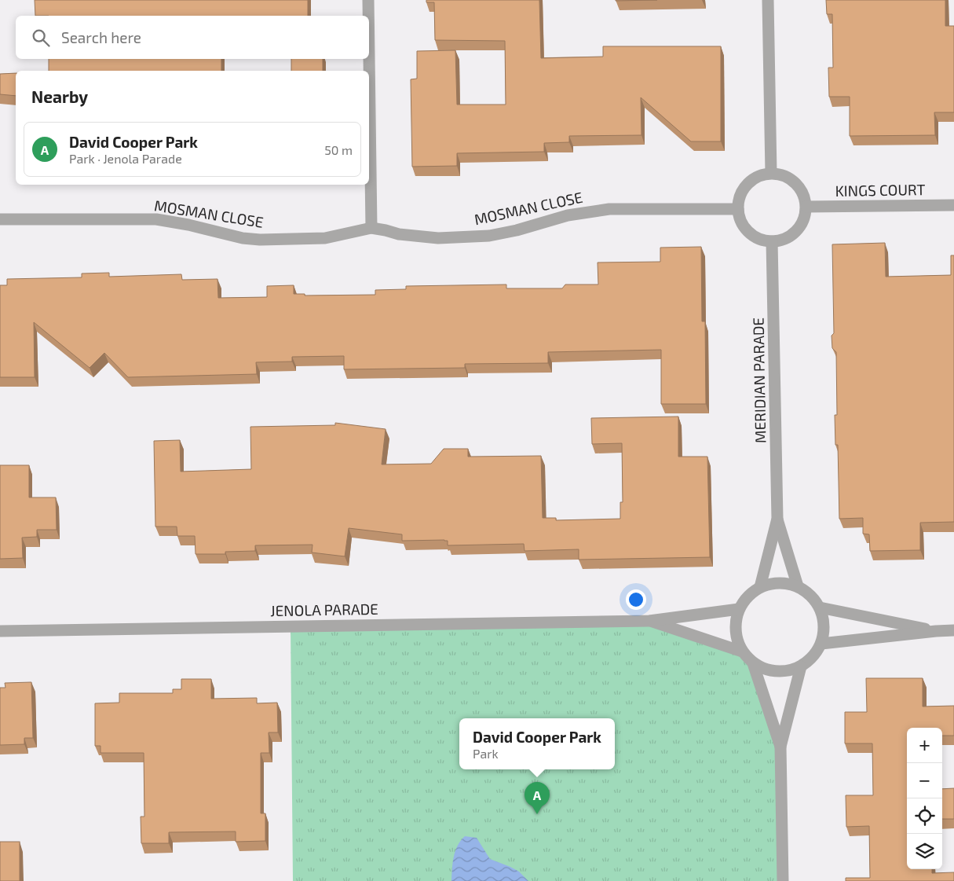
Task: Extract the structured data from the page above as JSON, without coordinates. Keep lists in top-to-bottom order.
{
  "streets": {
    "street": [
      "KINGS COURT",
      "MOSMAN CLOSE",
      "MERIDIAN PARADE",
      "JENOLA PARADE"
    ]
  },
  "crossings": [
    ["KINGS COURT", "MOSMAN CLOSE"],
    ["KINGS COURT", "MERIDIAN PARADE"],
    ["MOSMAN CLOSE", "MERIDIAN PARADE"],
    ["MERIDIAN PARADE", "JENOLA PARADE"]
  ],
  "page": {
    "search": "Search here",
    "heading": "Nearby",
    "list": [
      {
        "mark": "A",
        "name": "David Cooper Park",
        "note": "Park · Jenola Parade",
        "value": "50 m"
      }
    ],
    "popup": ["David Cooper Park", "Park"],
    "map_buttons": ["+", "−"],
    "pins": "A"
  }
}
